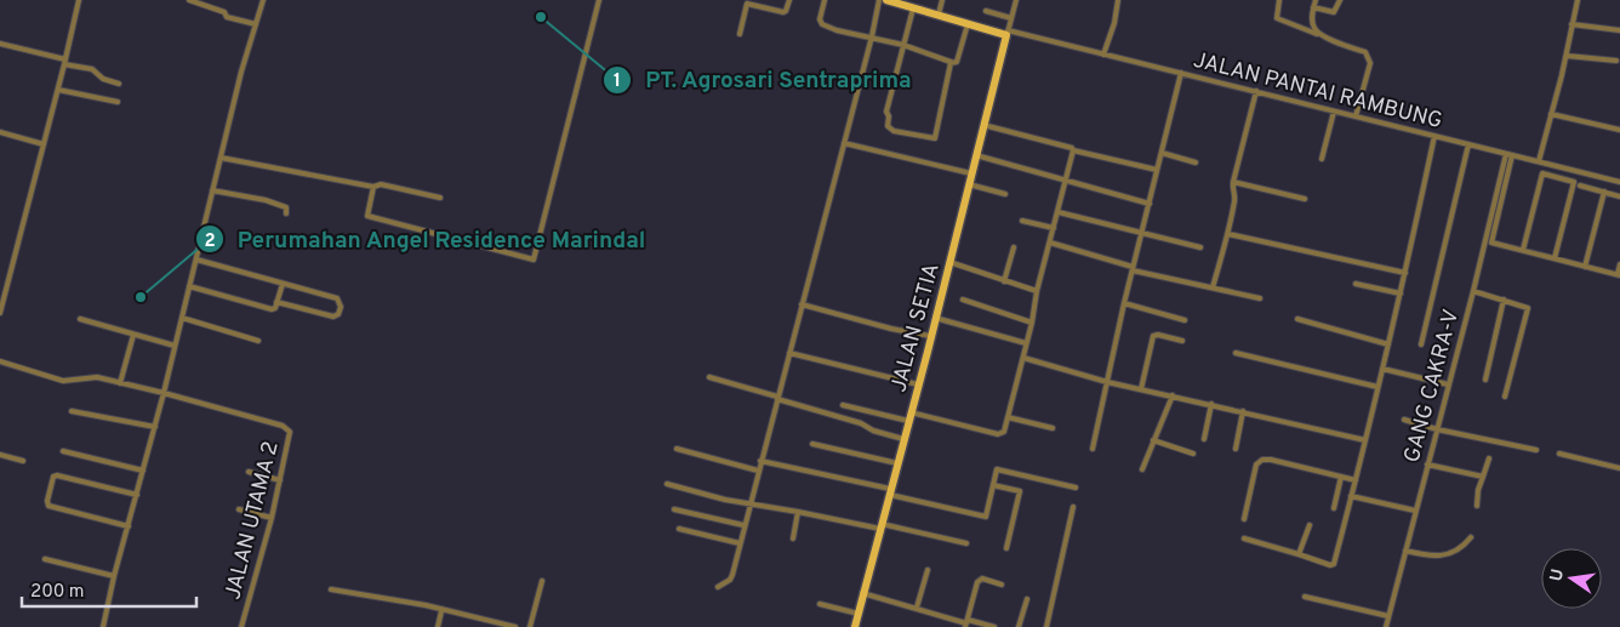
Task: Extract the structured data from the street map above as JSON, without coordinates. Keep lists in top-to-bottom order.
{
  "streets": {
    "main road": ["JALAN SETIA"],
    "street": ["JALAN PANTAI RAMBUNG", "GANG CAKRA-V", "JALAN UTAMA 2"]
  },
  "crossings": [
    ["JALAN PANTAI RAMBUNG", "JALAN SETIA"],
    ["JALAN PANTAI RAMBUNG", "GANG CAKRA-V"]
  ],
  "places": ["PT. Agrosari Sentraprima", "Perumahan Angel Residence Marindal"],
  "scale_bar": "200 m",
  "north": "left"
}
